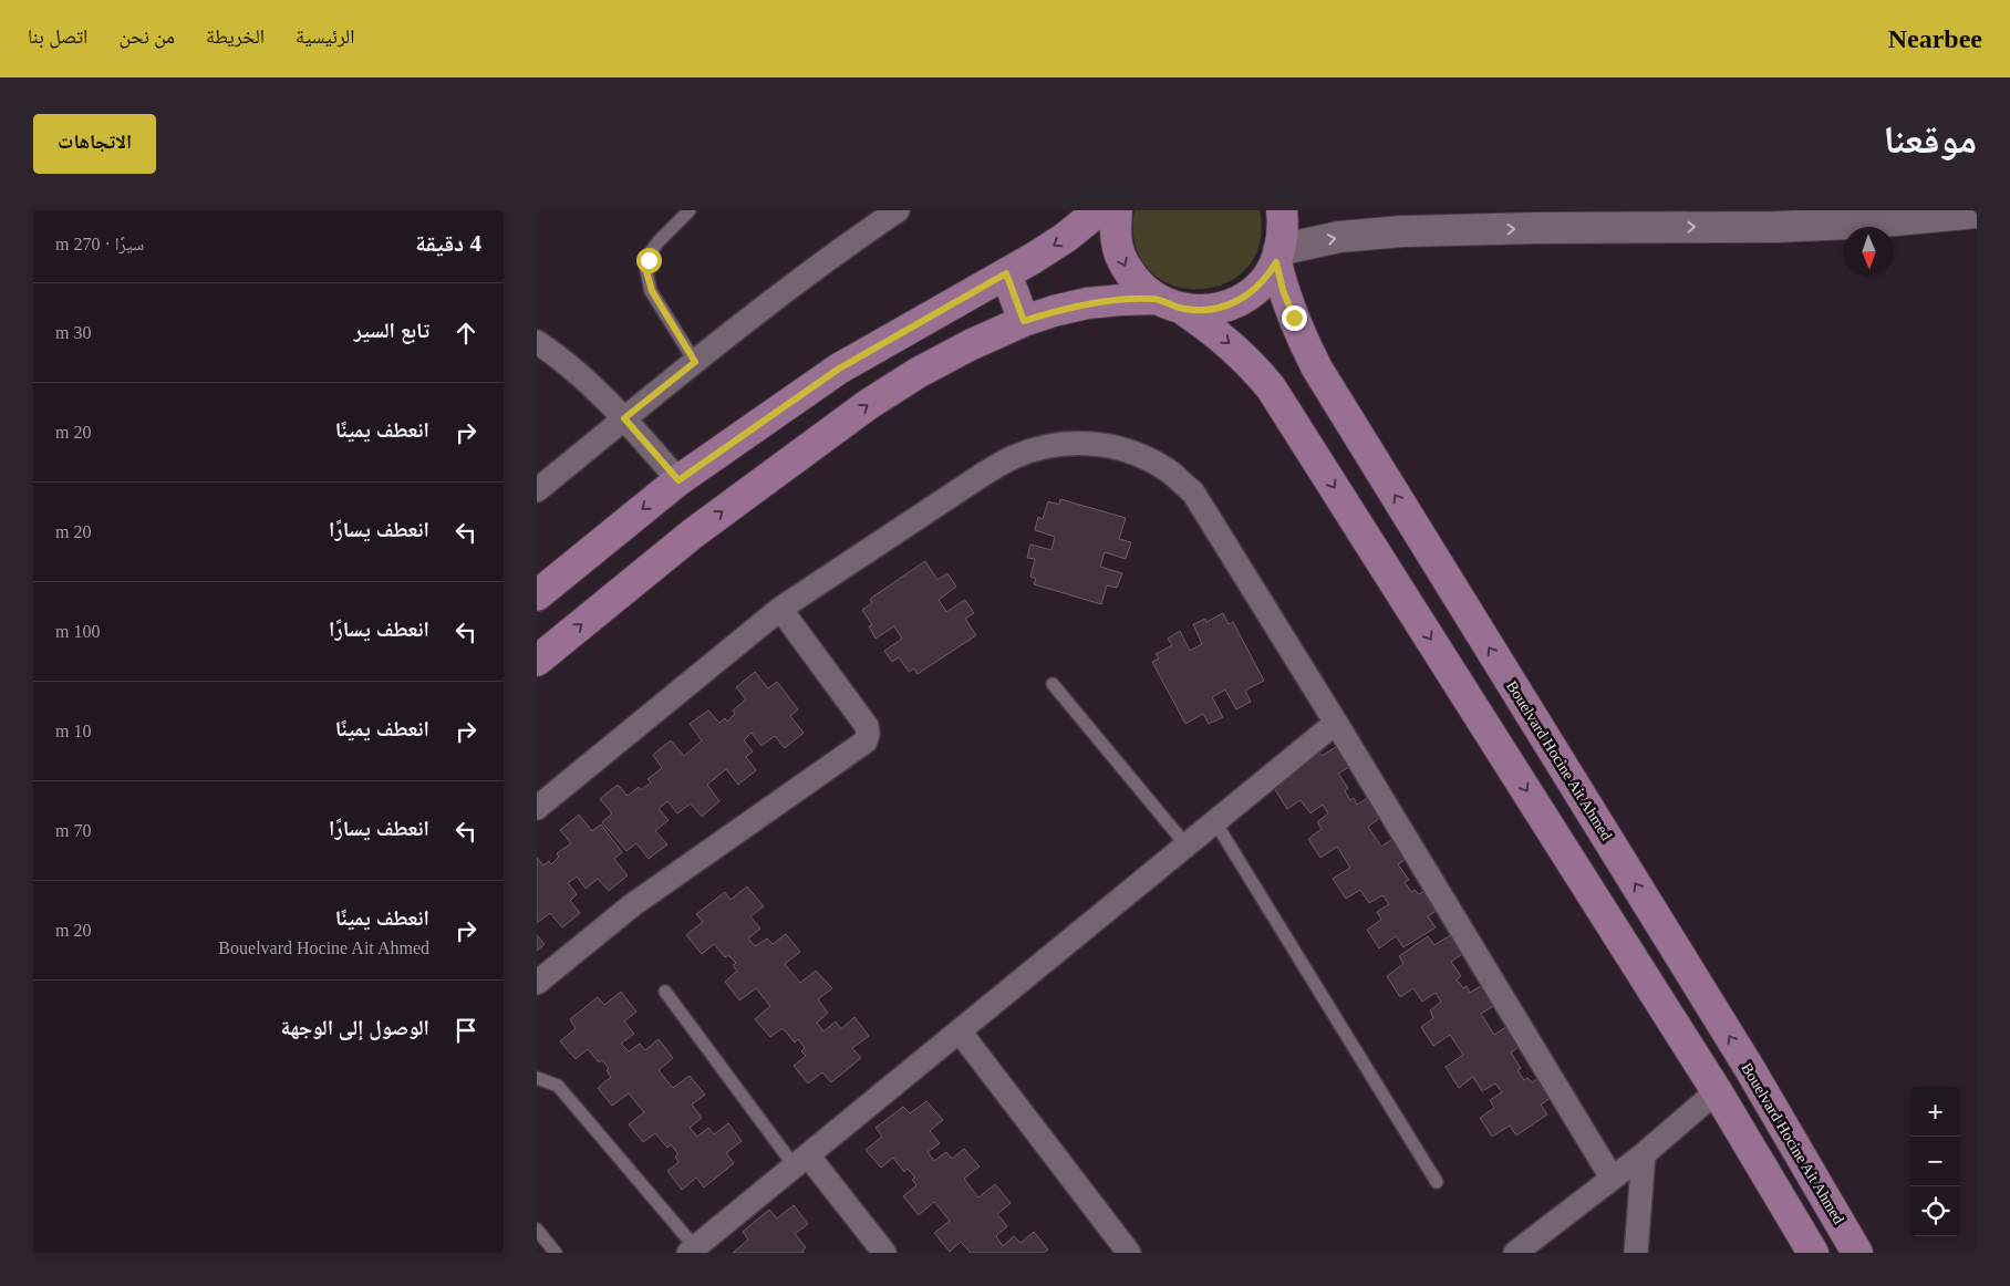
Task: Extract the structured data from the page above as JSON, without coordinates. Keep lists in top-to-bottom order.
{
  "streets": {
    "main road": ["Bouelvard Hocine Ait Ahmed"]
  },
  "north": "bottom",
  "page": {
    "header": "Nearbee",
    "nav": [
      "الرئيسية",
      "الخريطة",
      "من نحن",
      "اتصل بنا"
    ],
    "title": "موقعنا",
    "buttons": "الاتجاهات",
    "heading": ["4 دقيقة", "سيرًا · 270 m"],
    "list": [
      ["تابع السير", "30 m"],
      ["انعطف يمينًا", "20 m"],
      ["انعطف يسارًا", "20 m"],
      ["انعطف يسارًا", "100 m"],
      ["انعطف يمينًا", "10 m"],
      ["انعطف يسارًا", "70 m"],
      ["انعطف يمينًا", "Bouelvard Hocine Ait Ahmed", "20 m"],
      "الوصول إلى الوجهة"
    ],
    "map_buttons": ["+", "−"]
  }
}
